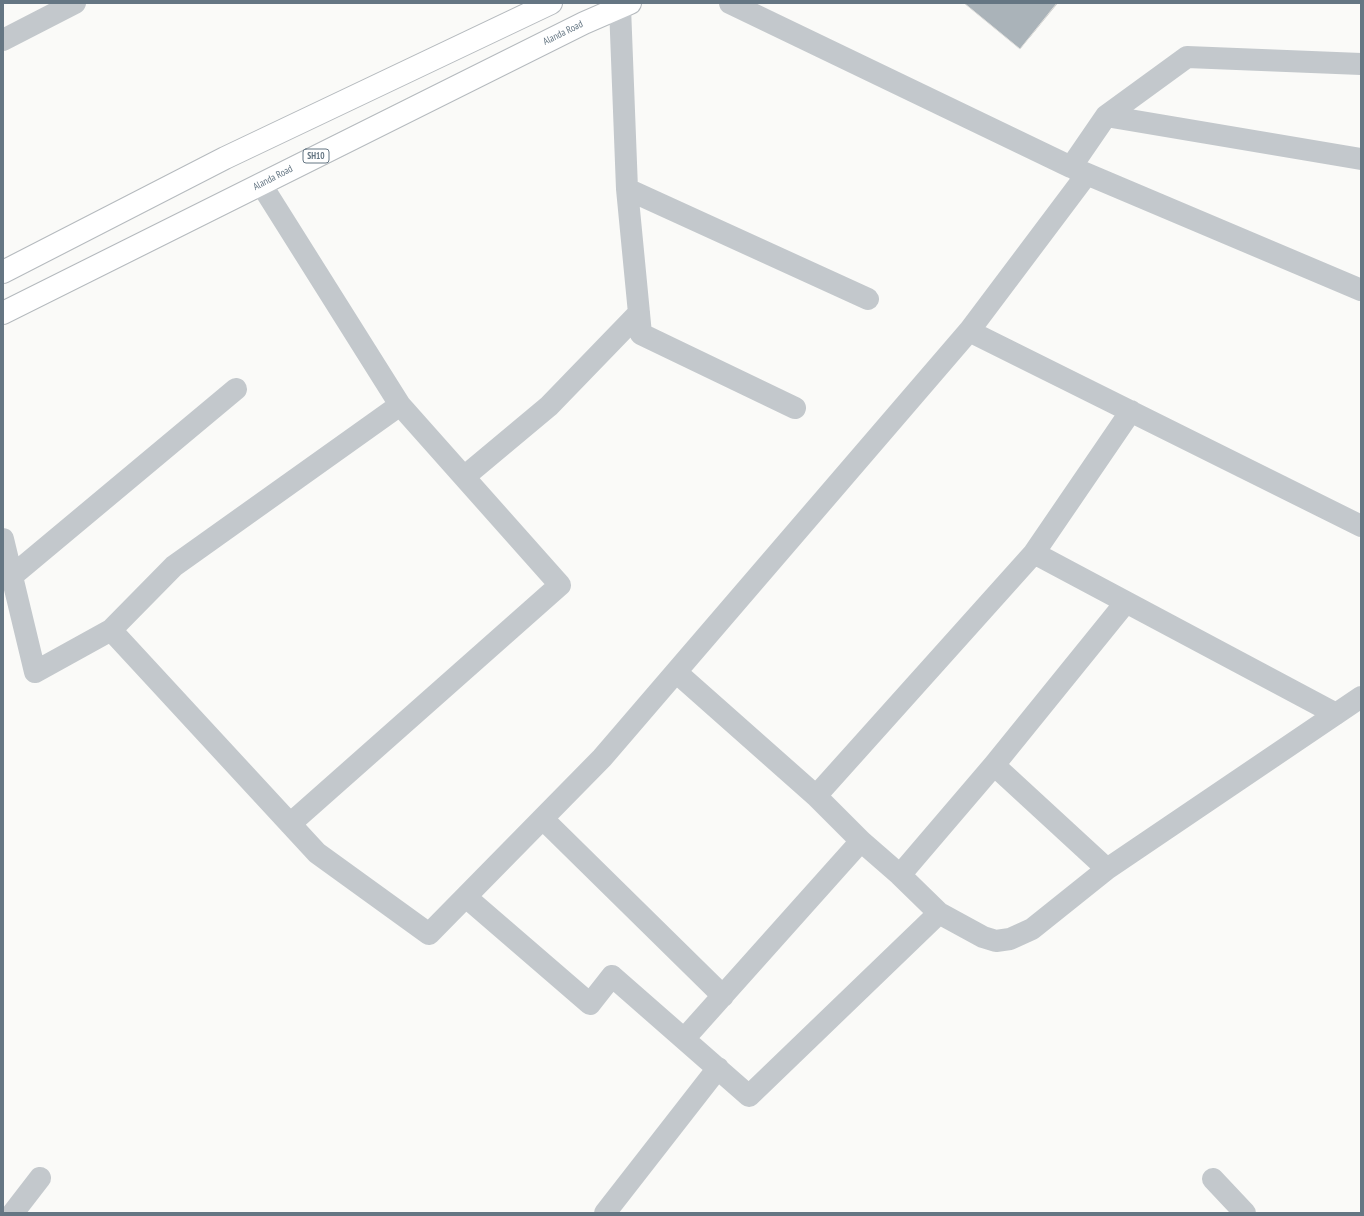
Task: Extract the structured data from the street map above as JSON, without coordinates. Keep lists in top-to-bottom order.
{
  "streets": {
    "main road": ["Alanda Road", "SH10"]
  }
}
